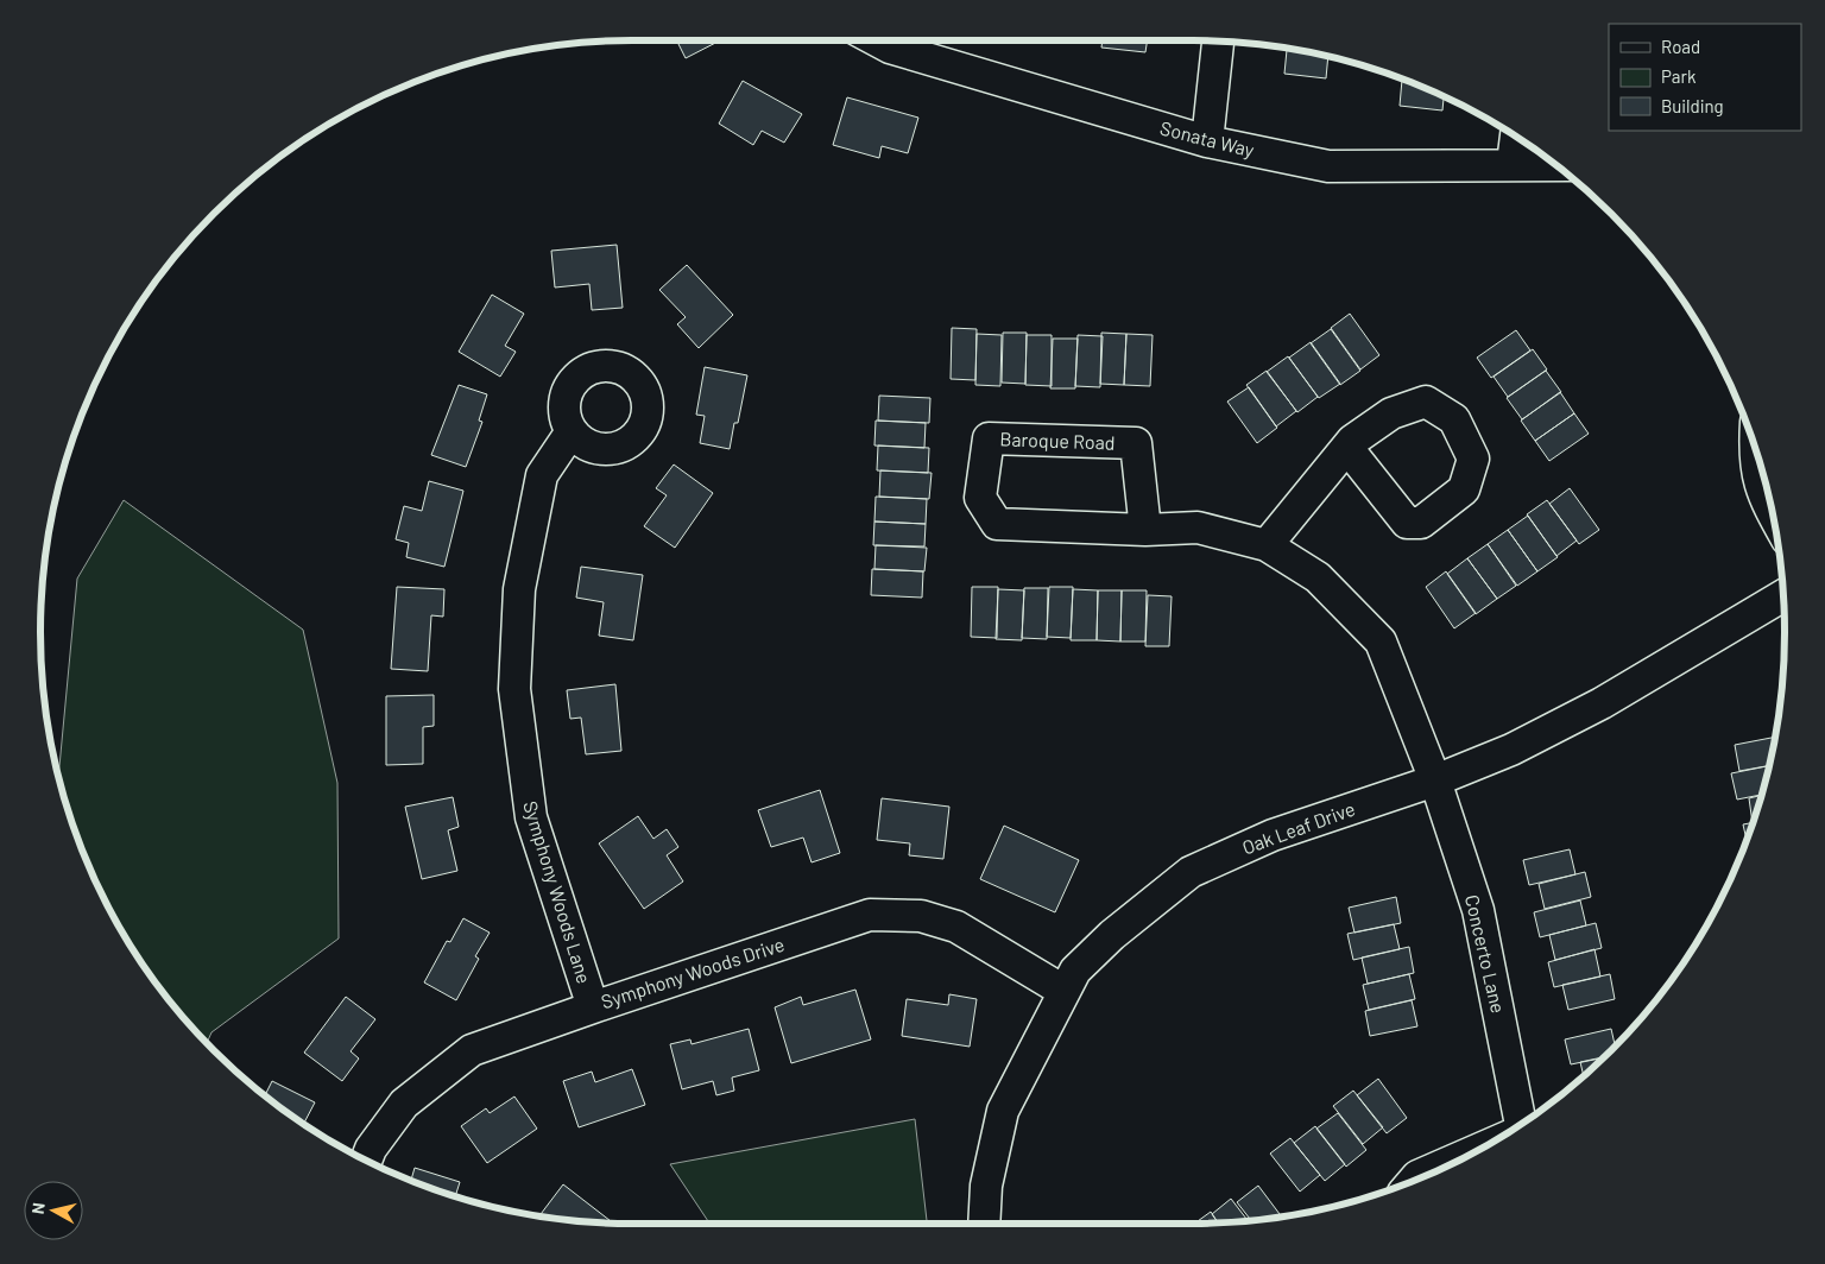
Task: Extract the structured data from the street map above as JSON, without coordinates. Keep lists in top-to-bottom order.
{
  "streets": {
    "street": [
      "Sonata Way",
      "Baroque Road",
      "Oak Leaf Drive",
      "Symphony Woods Lane",
      "Concerto Lane",
      "Symphony Woods Drive"
    ]
  },
  "crossings": [
    ["Baroque Road", "Oak Leaf Drive"],
    ["Baroque Road", "Concerto Lane"],
    ["Oak Leaf Drive", "Concerto Lane"],
    ["Oak Leaf Drive", "Symphony Woods Drive"],
    ["Symphony Woods Lane", "Symphony Woods Drive"]
  ],
  "legend": ["Road", "Park", "Building"],
  "north": "left"
}
